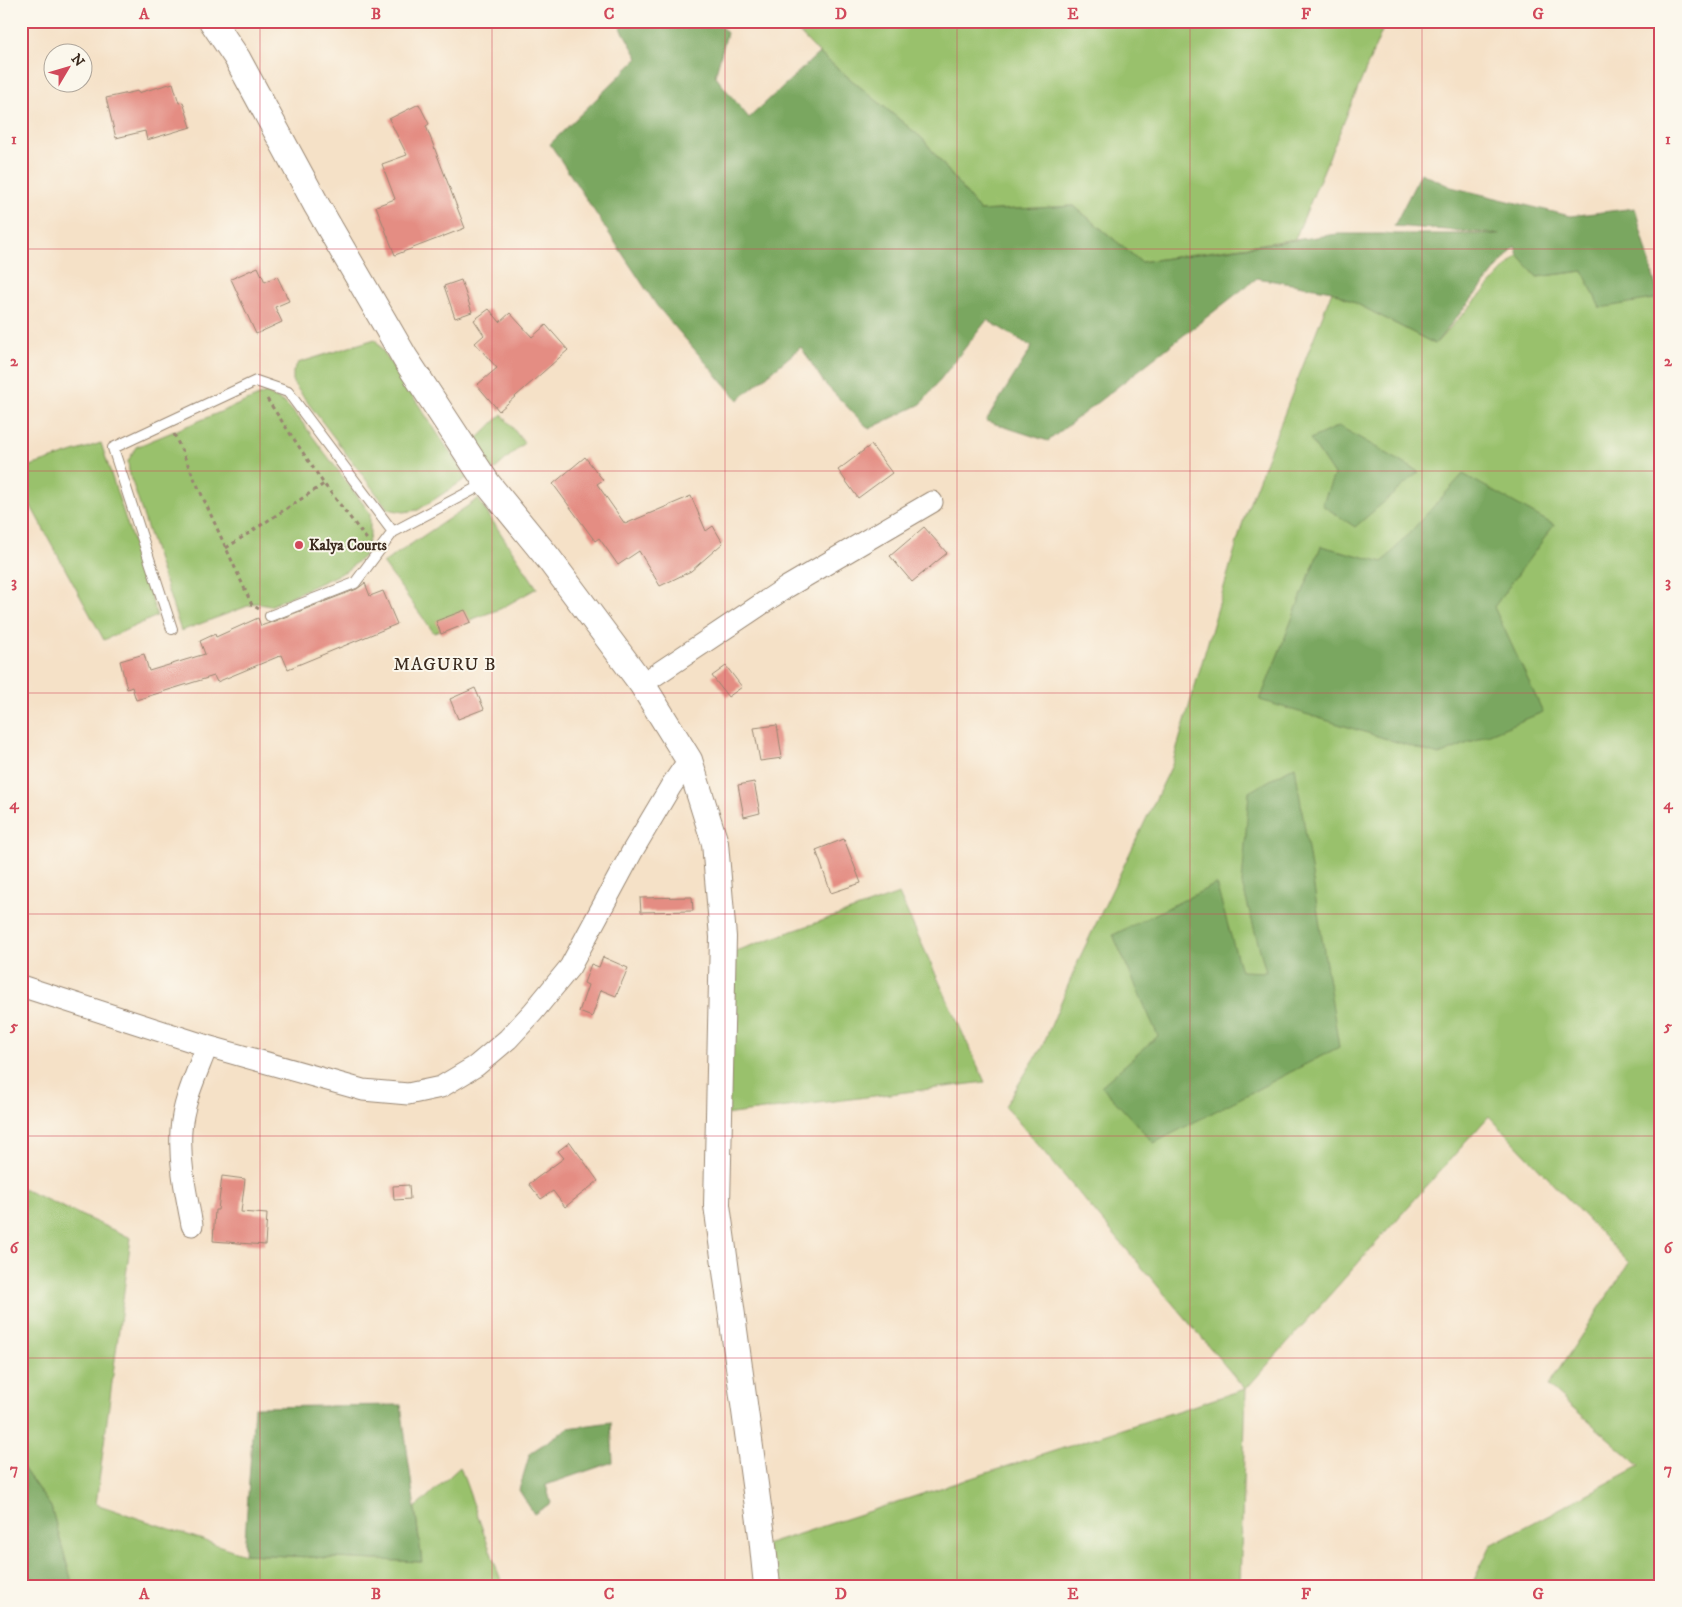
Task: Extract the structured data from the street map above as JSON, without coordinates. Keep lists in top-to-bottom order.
{
  "districts": ["MAGURU B"],
  "places": ["Kalya Courts"],
  "north": "top right",
  "grid": {
    "columns": [
      "A",
      "B",
      "C",
      "D",
      "E",
      "F",
      "G"
    ],
    "rows": [
      "1",
      "2",
      "3",
      "4",
      "5",
      "6",
      "7"
    ]
  }
}
